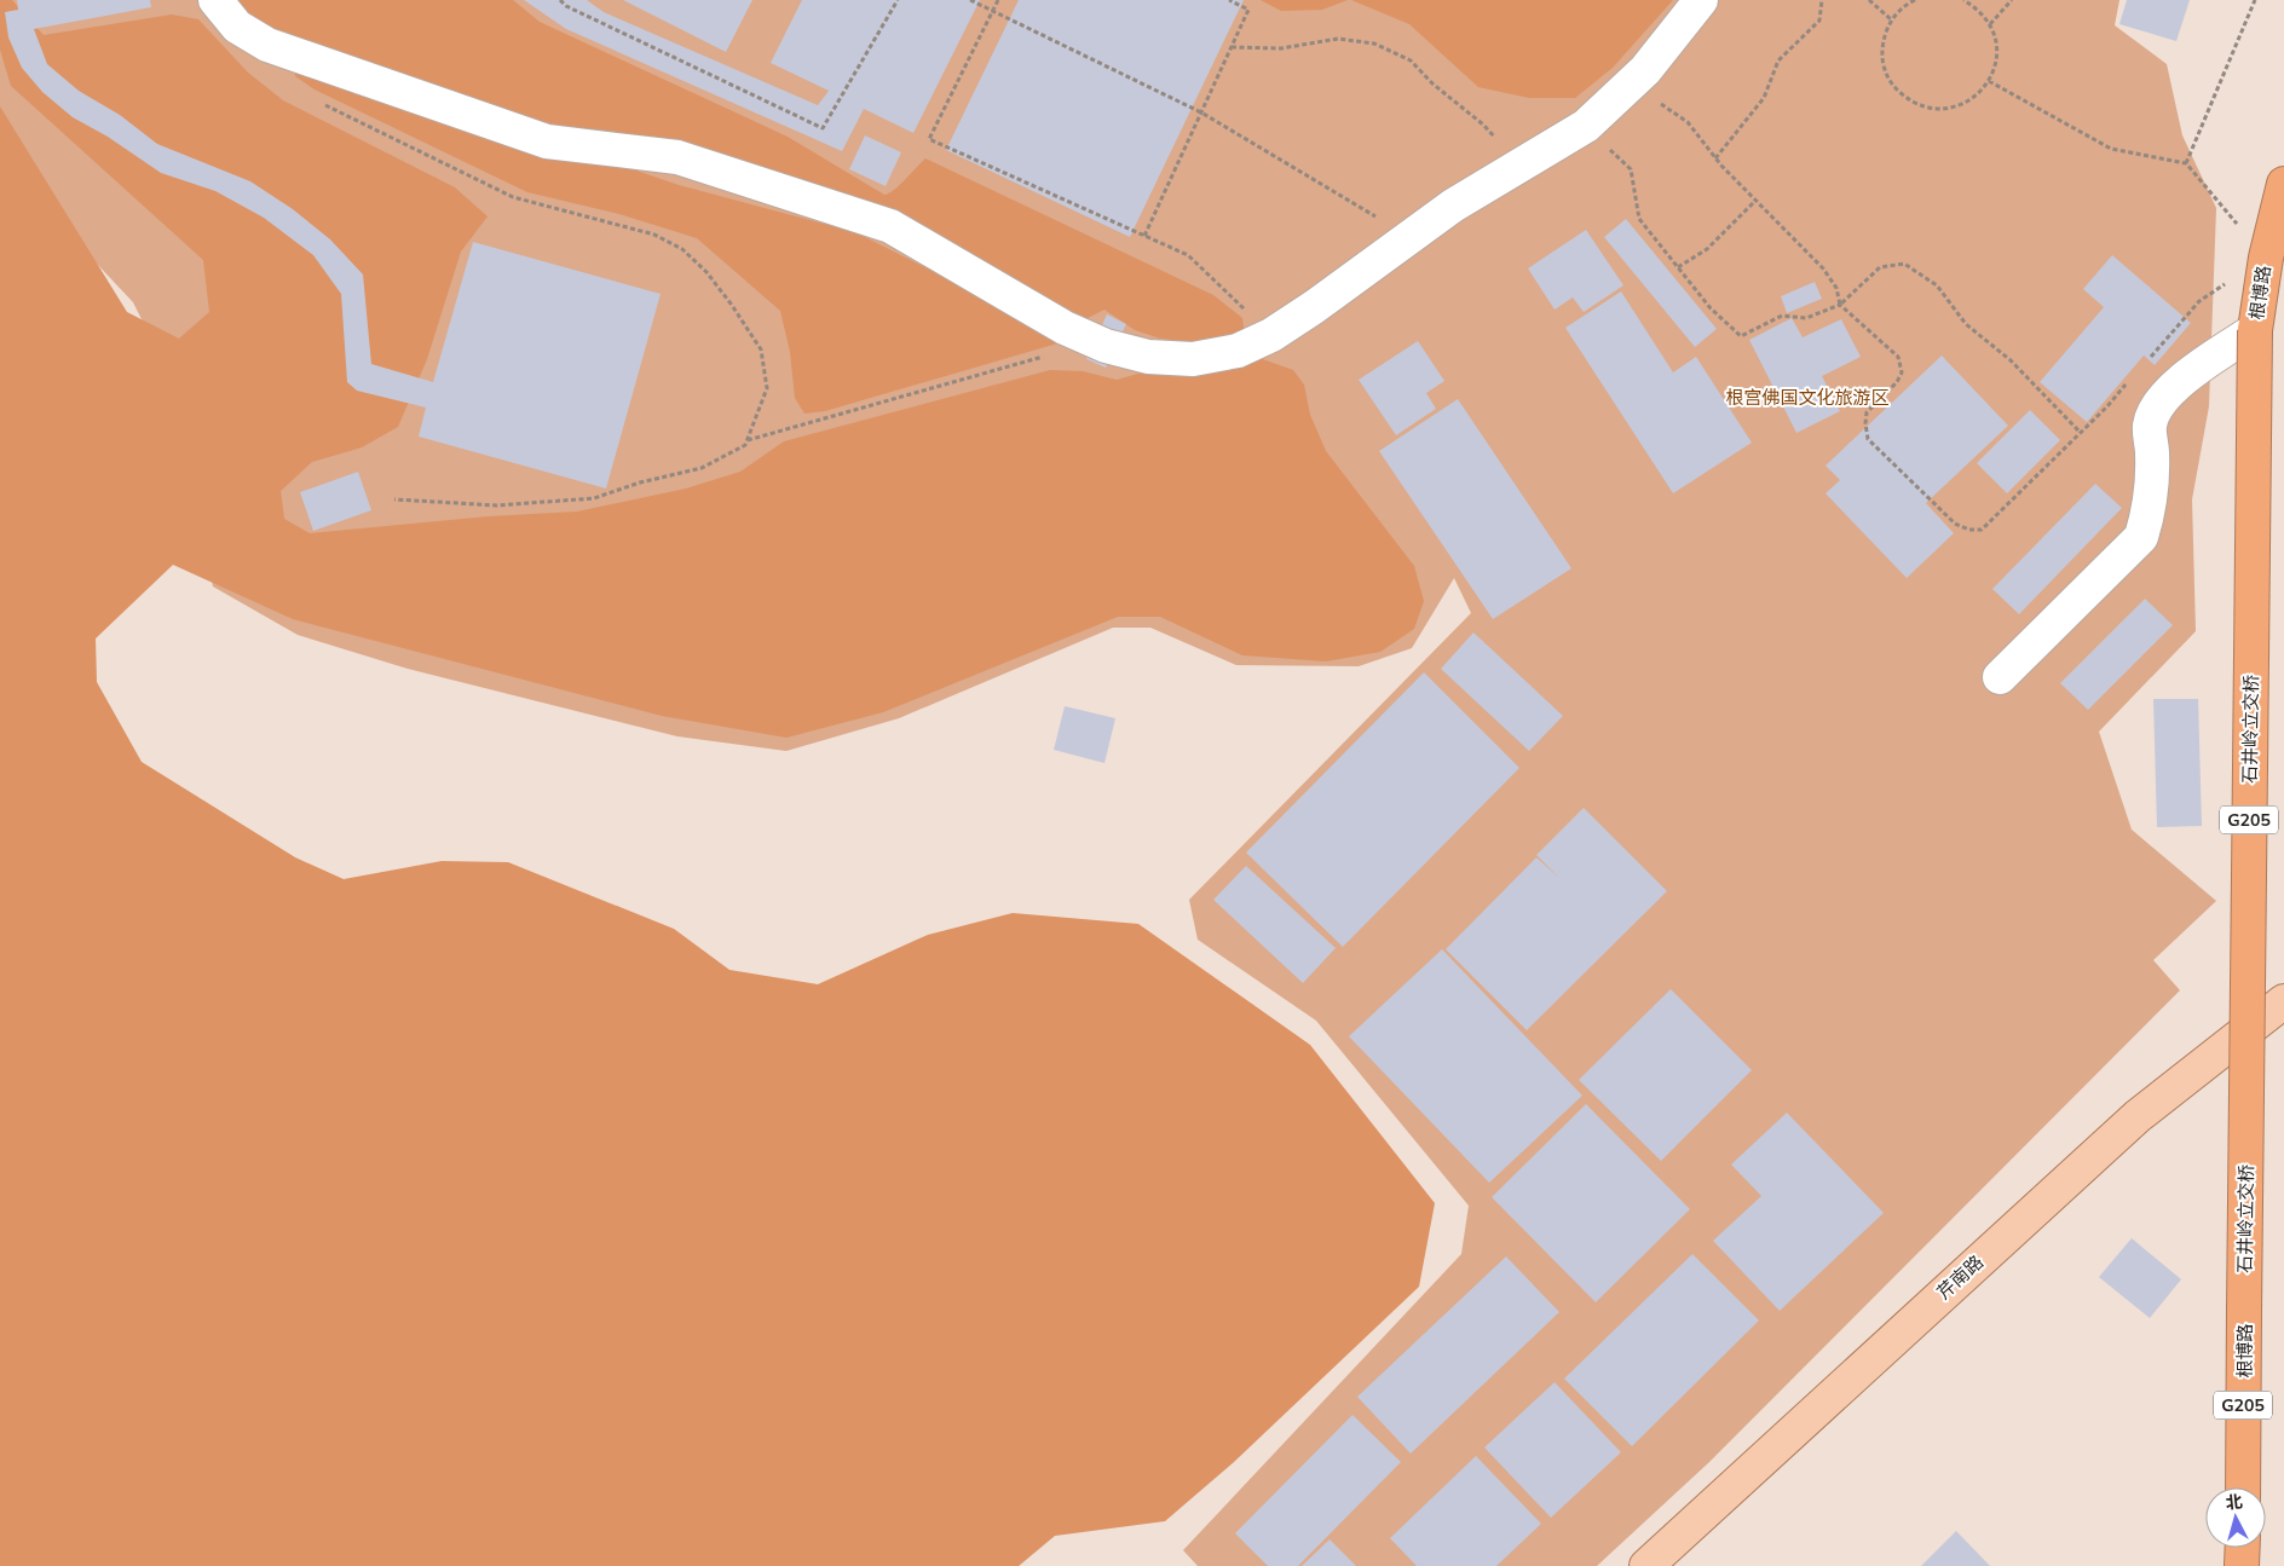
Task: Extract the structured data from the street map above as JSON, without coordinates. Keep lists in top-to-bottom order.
{
  "streets": {
    "highway": ["根博路", "石井岭立交桥", "G205"],
    "main road": ["芹南路"]
  },
  "crossings": [
    ["根博路", "石井岭立交桥"]
  ],
  "parks": ["根宫佛国文化旅游区"],
  "north": "top"
}
